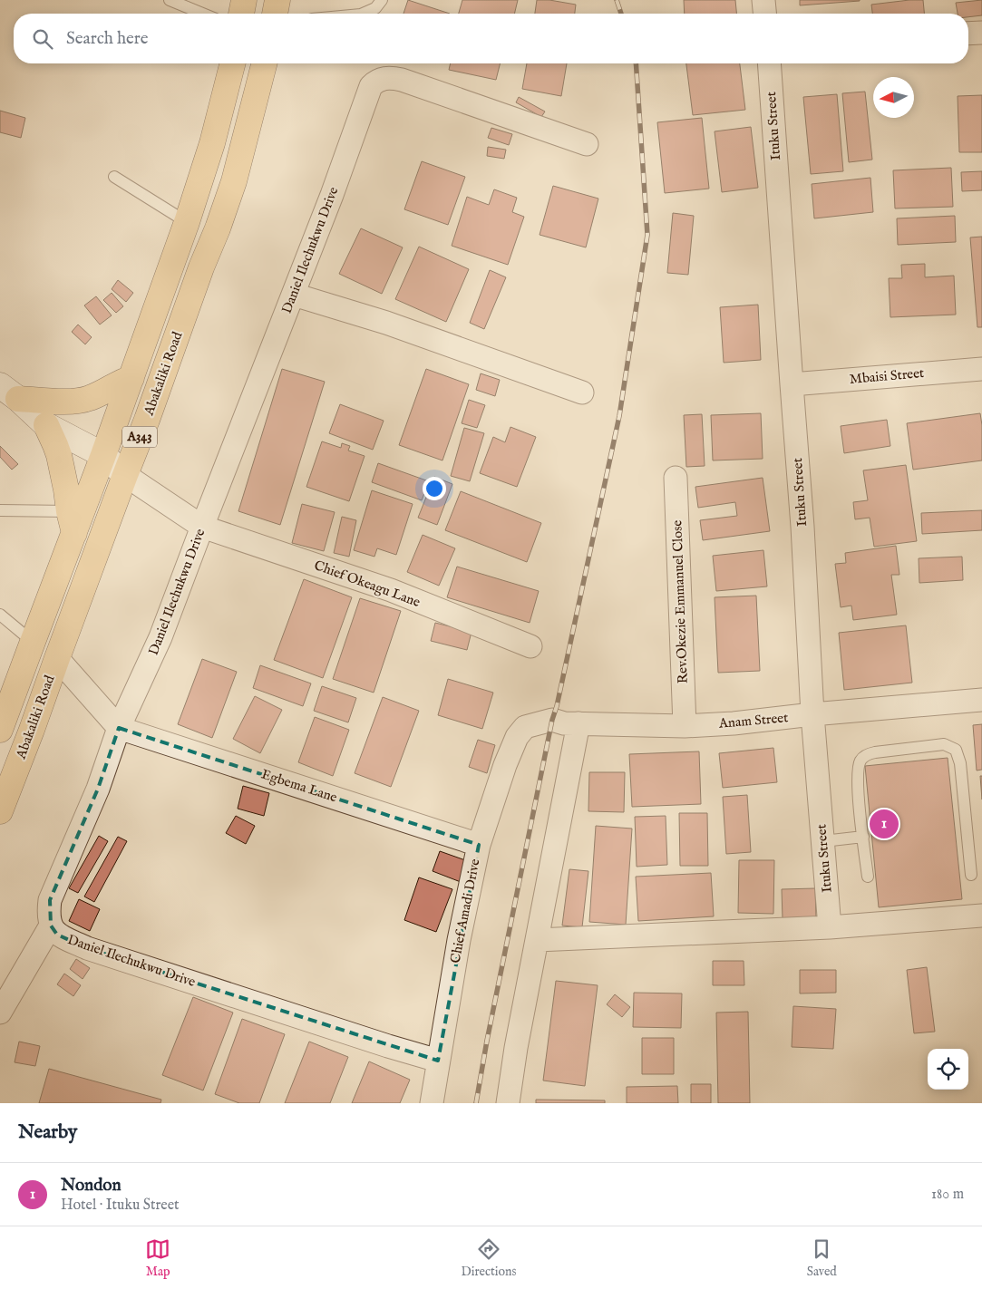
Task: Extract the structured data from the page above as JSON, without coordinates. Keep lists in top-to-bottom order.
{
  "streets": {
    "highway": ["Abakaliki Road", "A343"],
    "street": [
      "Ituku Street",
      "Daniel Ilechukwu Drive",
      "Mbaisi Street",
      "Chief Okeagu Lane",
      "Rev.Okezie Emmanuel Close",
      "Anam Street",
      "Egbema Lane",
      "Chief Amadi Drive"
    ]
  },
  "crossings": [
    ["Ituku Street", "Mbaisi Street"],
    ["Ituku Street", "Anam Street"],
    ["Daniel Ilechukwu Drive", "Chief Okeagu Lane"],
    ["Daniel Ilechukwu Drive", "Egbema Lane"],
    ["Daniel Ilechukwu Drive", "Chief Amadi Drive"],
    ["Abakaliki Road", "Chief Okeagu Lane"],
    ["Rev.Okezie Emmanuel Close", "Anam Street"],
    ["Anam Street", "Chief Amadi Drive"],
    ["Egbema Lane", "Chief Amadi Drive"]
  ],
  "north": "left",
  "page": {
    "search": "Search here",
    "pins": "1",
    "heading": "Nearby",
    "list": [
      {
        "mark": "1",
        "name": "Nondon",
        "note": "Hotel · Ituku Street",
        "value": "180 m"
      }
    ],
    "nav": ["Map", "Directions", "Saved"]
  }
}
